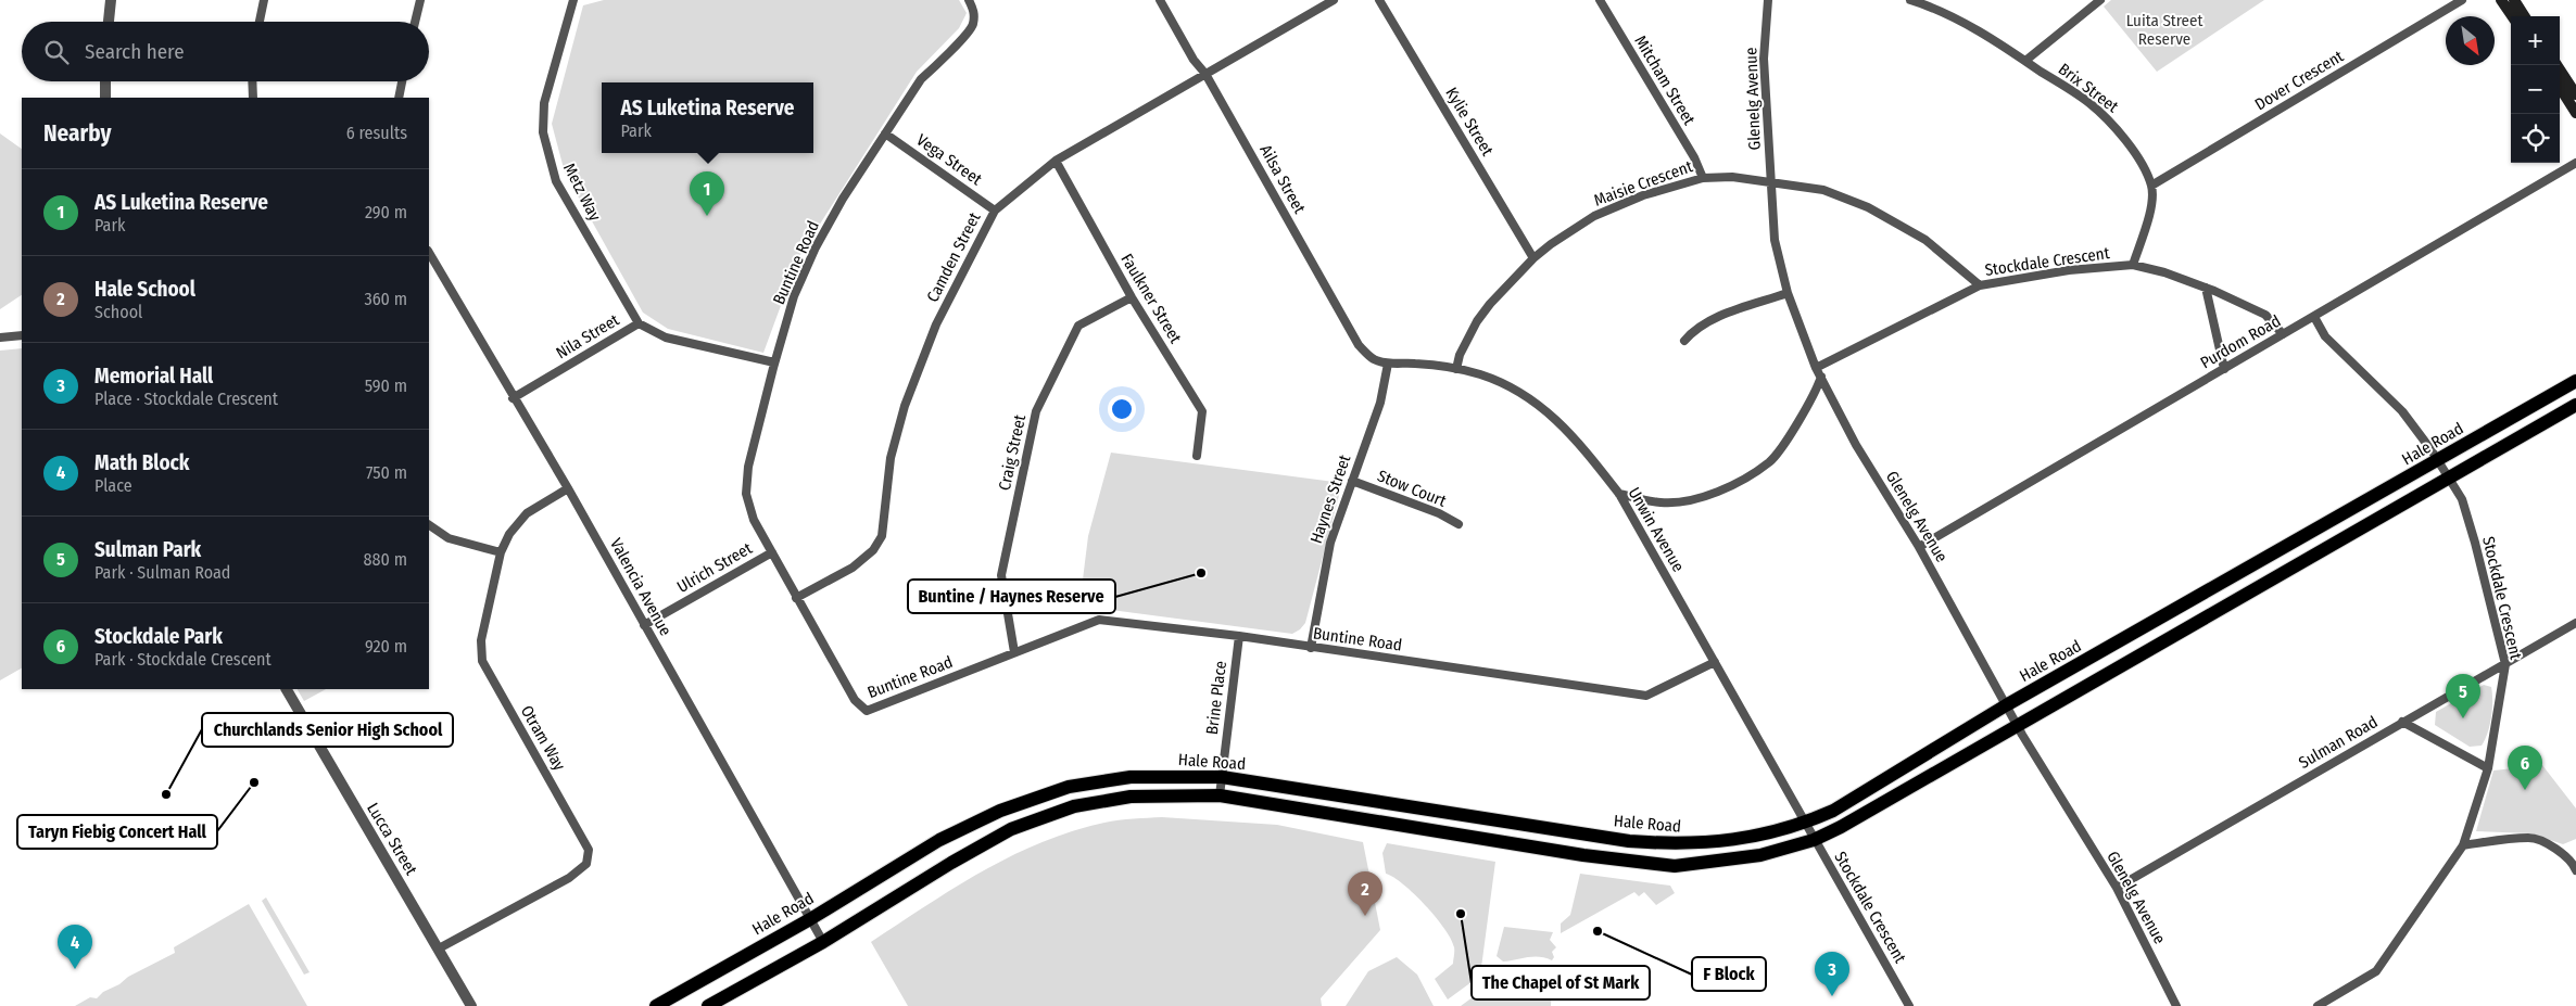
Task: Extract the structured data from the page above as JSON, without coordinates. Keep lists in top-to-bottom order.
{
  "streets": {
    "main road": ["Hale Road"],
    "street": [
      "Mitcham Street",
      "Dover Crescent",
      "Brix Street",
      "Glenelg Avenue",
      "Kylie Street",
      "Vega Street",
      "Ailsa Street",
      "Maisie Crescent",
      "Metz Way",
      "Camden Street",
      "Stockdale Crescent",
      "Buntine Road",
      "Faulkner Street",
      "Nila Street",
      "Purdom Road",
      "Craig Street",
      "Stow Court",
      "Haynes Street",
      "Unwin Avenue",
      "Ulrich Street",
      "Valencia Avenue",
      "Brine Place",
      "Otram Way",
      "Sulman Road",
      "Lucca Street"
    ]
  },
  "crossings": [
    ["Mitcham Street", "Maisie Crescent"],
    ["Dover Crescent", "Brix Street"],
    ["Glenelg Avenue", "Maisie Crescent"],
    ["Glenelg Avenue", "Stockdale Crescent"],
    ["Glenelg Avenue", "Purdom Road"],
    ["Glenelg Avenue", "Hale Road"],
    ["Glenelg Avenue", "Sulman Road"],
    ["Kylie Street", "Maisie Crescent"],
    ["Vega Street", "Camden Street"],
    ["Vega Street", "Buntine Road"],
    ["Ailsa Street", "Camden Street"],
    ["Ailsa Street", "Haynes Street"],
    ["Ailsa Street", "Unwin Avenue"],
    ["Maisie Crescent", "Stockdale Crescent"],
    ["Maisie Crescent", "Unwin Avenue"],
    ["Metz Way", "Nila Street"],
    ["Camden Street", "Buntine Road"],
    ["Camden Street", "Faulkner Street"],
    ["Stockdale Crescent", "Purdom Road"],
    ["Stockdale Crescent", "Hale Road"],
    ["Stockdale Crescent", "Unwin Avenue"],
    ["Stockdale Crescent", "Sulman Road"],
    ["Buntine Road", "Nila Street"],
    ["Buntine Road", "Craig Street"],
    ["Buntine Road", "Haynes Street"],
    ["Buntine Road", "Unwin Avenue"],
    ["Buntine Road", "Ulrich Street"],
    ["Buntine Road", "Brine Place"],
    ["Faulkner Street", "Craig Street"],
    ["Nila Street", "Valencia Avenue"],
    ["Hale Road", "Unwin Avenue"],
    ["Hale Road", "Valencia Avenue"],
    ["Hale Road", "Brine Place"],
    ["Stow Court", "Haynes Street"],
    ["Haynes Street", "Unwin Avenue"],
    ["Ulrich Street", "Valencia Avenue"],
    ["Valencia Avenue", "Otram Way"],
    ["Otram Way", "Lucca Street"]
  ],
  "parks": ["Luita Street Reserve"],
  "places": [
    "Buntine / Haynes Reserve",
    "Taryn Fiebig Concert Hall",
    "Churchlands Senior High School",
    "The Chapel of St Mark",
    "F Block"
  ],
  "north": "bottom right",
  "page": {
    "map_buttons": ["+", "−"],
    "search": "Search here",
    "popup": ["AS Luketina Reserve", "Park"],
    "heading": ["Nearby", "6 results"],
    "list": [
      {
        "mark": "1",
        "name": "AS Luketina Reserve",
        "note": "Park",
        "value": "290 m"
      },
      {
        "mark": "2",
        "name": "Hale School",
        "note": "School",
        "value": "360 m"
      },
      {
        "mark": "3",
        "name": "Memorial Hall",
        "note": "Place · Stockdale Crescent",
        "value": "590 m"
      },
      {
        "mark": "4",
        "name": "Math Block",
        "note": "Place",
        "value": "750 m"
      },
      {
        "mark": "5",
        "name": "Sulman Park",
        "note": "Park · Sulman Road",
        "value": "880 m"
      },
      {
        "mark": "6",
        "name": "Stockdale Park",
        "note": "Park · Stockdale Crescent",
        "value": "920 m"
      }
    ],
    "pins": [
      "1",
      "5",
      "6",
      "2",
      "4",
      "3"
    ]
  }
}
